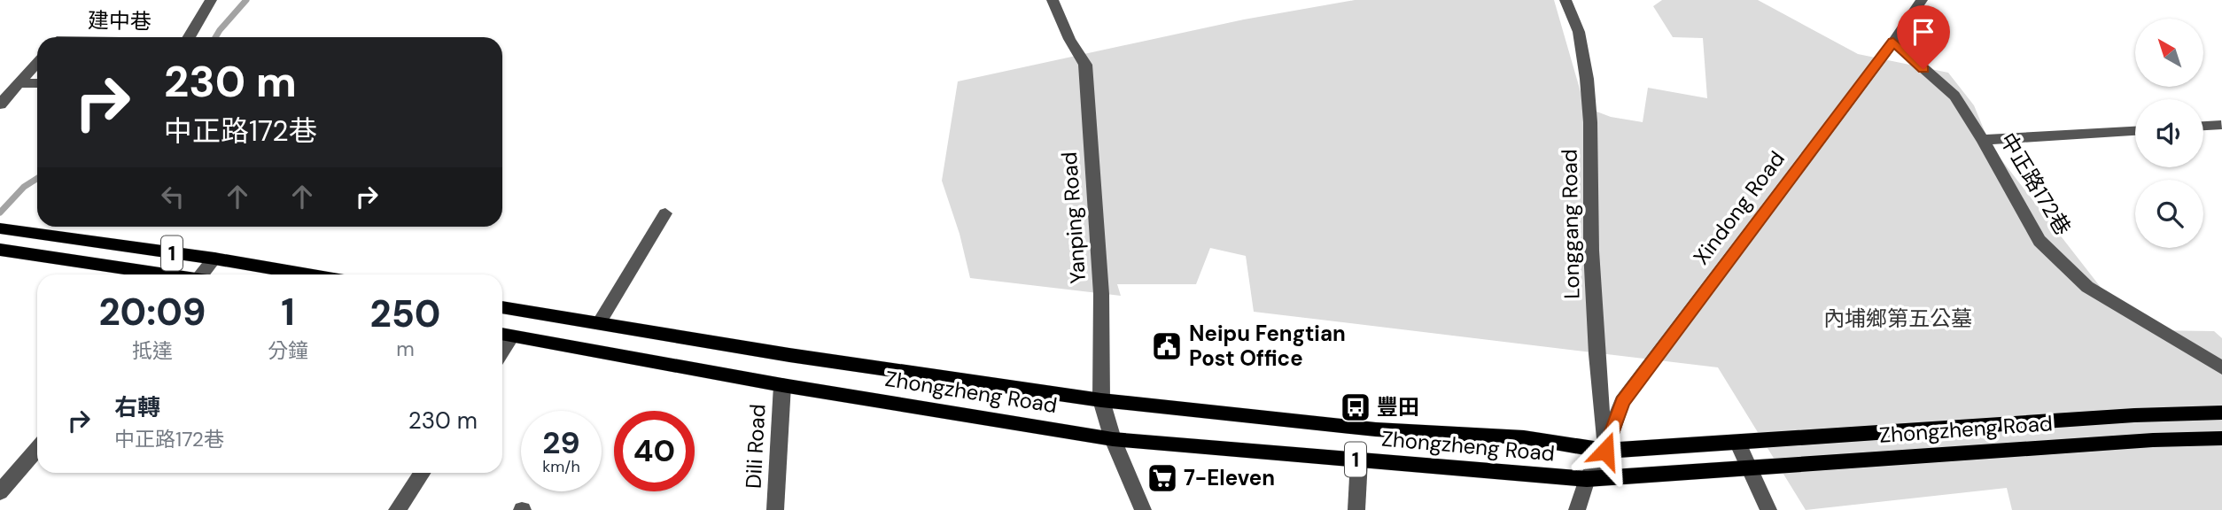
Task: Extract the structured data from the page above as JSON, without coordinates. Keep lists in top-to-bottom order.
{
  "streets": {
    "main road": ["1", "Zhongzheng Road"],
    "street": [
      "中正路172巷",
      "Xindong Road",
      "Yanping Road",
      "Longgang Road",
      "Dili Road"
    ]
  },
  "crossings": [
    ["中正路172巷", "Xindong Road"],
    ["Xindong Road", "Longgang Road"],
    ["Xindong Road", "Zhongzheng Road"],
    ["Yanping Road", "Zhongzheng Road"],
    ["Longgang Road", "Zhongzheng Road"],
    ["Zhongzheng Road", "Dili Road"]
  ],
  "parks": ["內埔鄉第五公墓"],
  "places": {
    "public building": ["Neipu Fengtian Post Office"],
    "bus stop": ["豐田"],
    "supermarket": ["7-Eleven"]
  },
  "north": "top left",
  "page": {
    "turn": ["230 m", "中正路172巷"],
    "eta": [
      "20:09",
      "抵達",
      "1",
      "分鐘",
      "250",
      "m"
    ],
    "list": [
      {
        "name": "右轉",
        "note": "中正路172巷",
        "value": "230 m"
      }
    ],
    "speed": "29 km/h",
    "limit": "40"
  }
}
